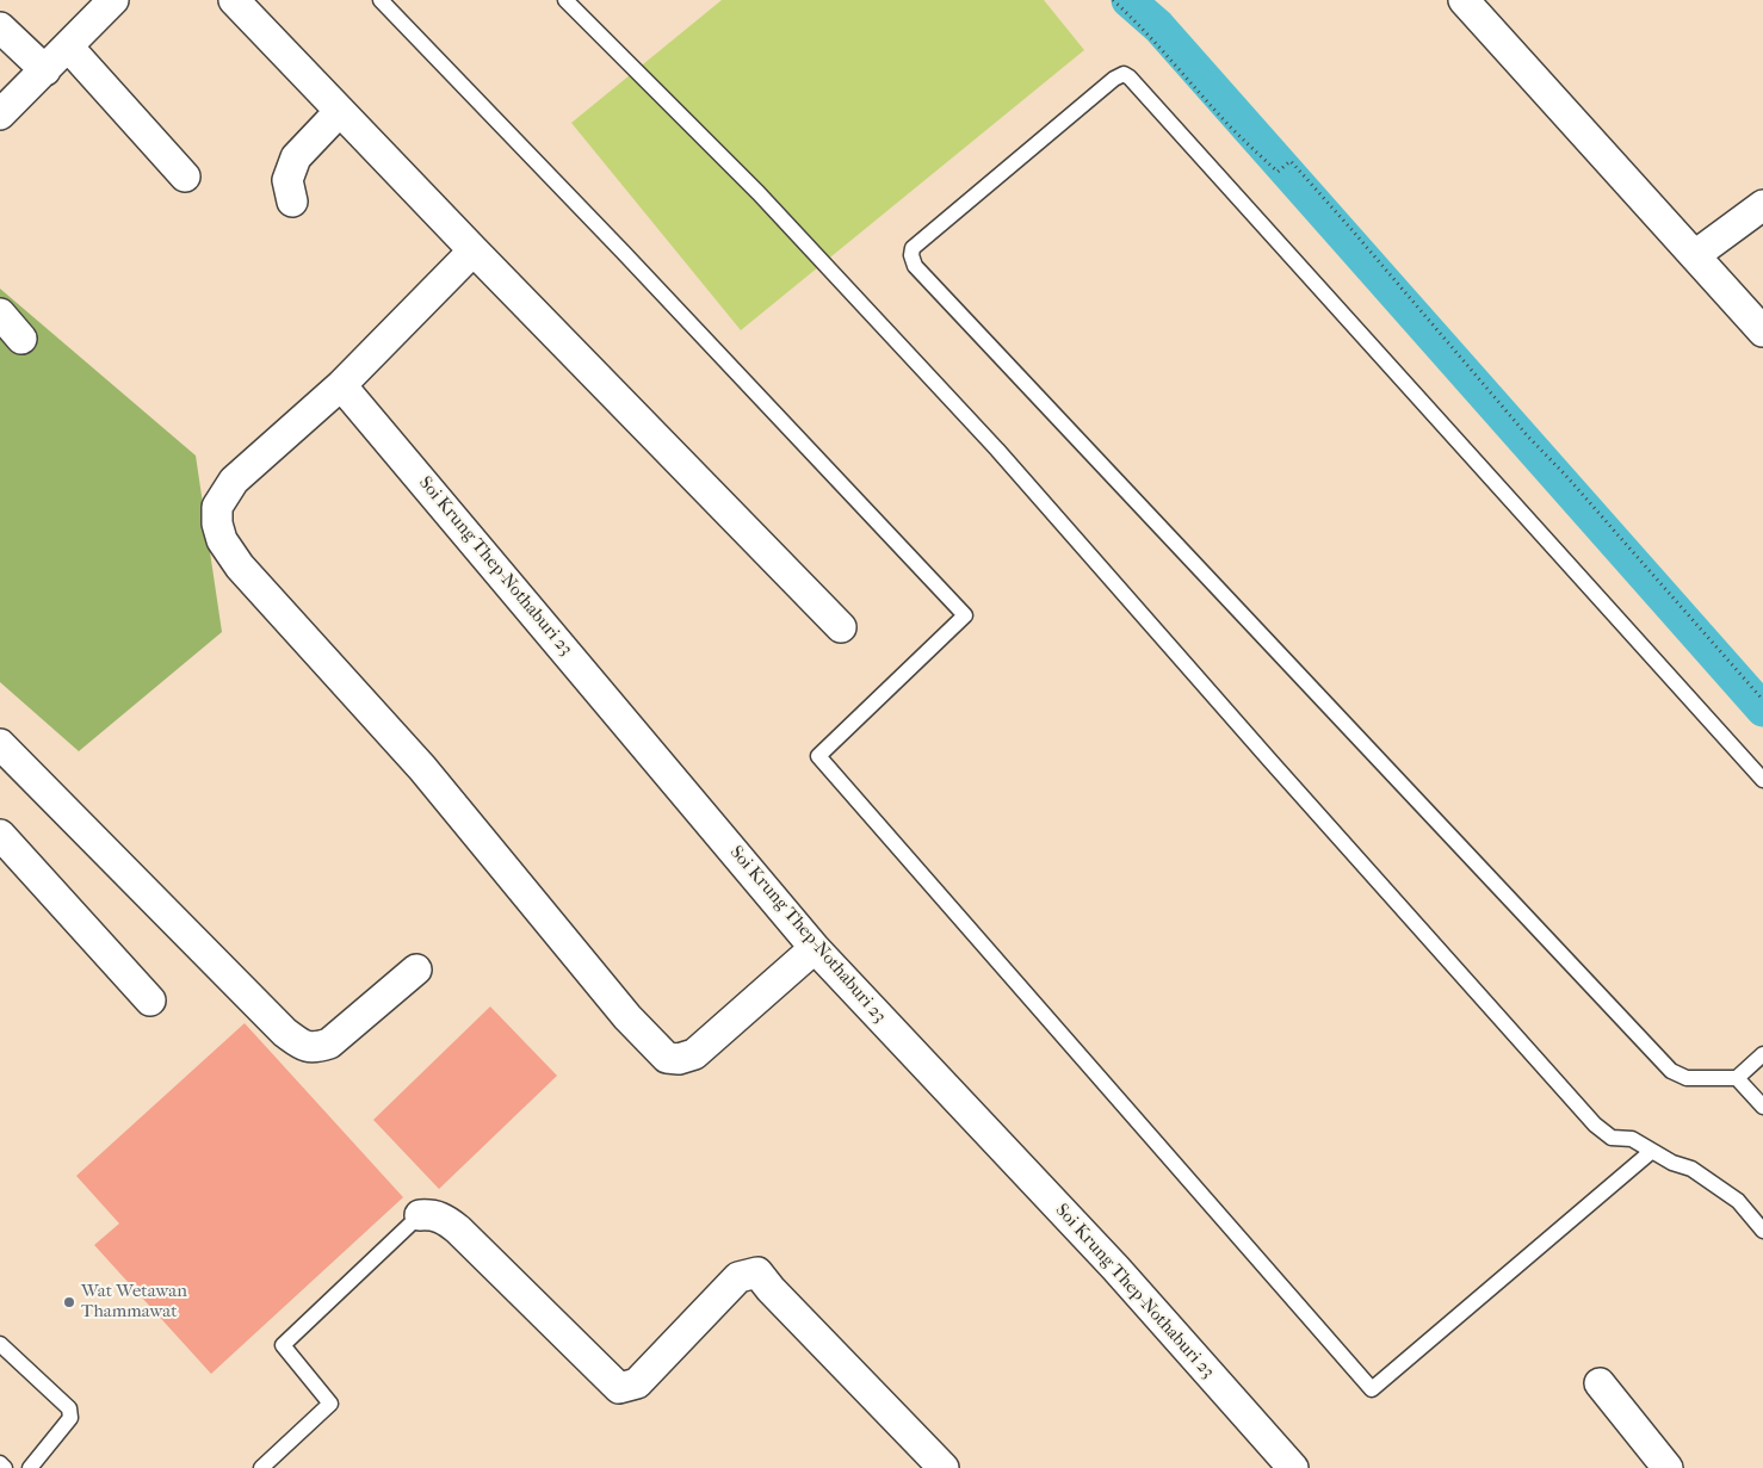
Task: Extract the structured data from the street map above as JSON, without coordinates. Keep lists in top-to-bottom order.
{
  "streets": {
    "street": ["Soi Krung Thep-Nothaburi 23"]
  },
  "places": ["Wat Wetawan Thammawat"]
}
